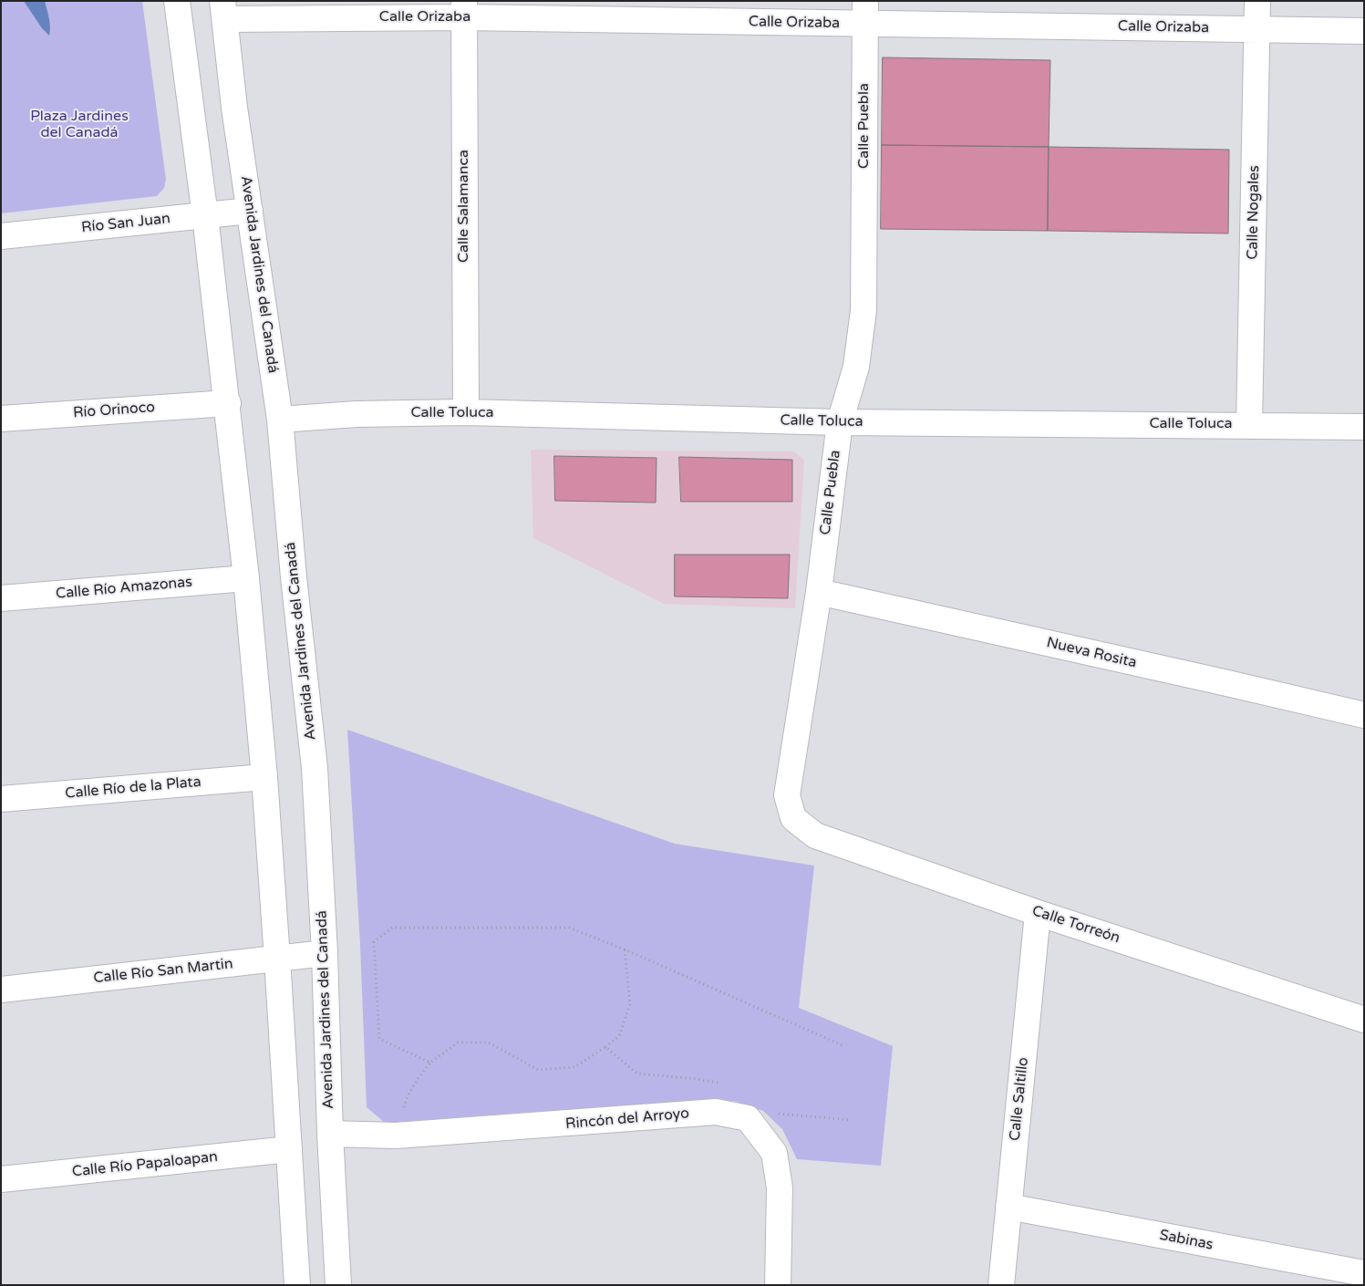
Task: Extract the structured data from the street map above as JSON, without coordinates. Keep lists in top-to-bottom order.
{
  "streets": {
    "street": [
      "Calle Orizaba",
      "Calle Puebla",
      "Calle Salamanca",
      "Calle Nogales",
      "Río San Juan",
      "Avenida Jardines del Canadá",
      "Río Orinoco",
      "Calle Toluca",
      "Calle Río Amazonas",
      "Nueva Rosita",
      "Calle Río de la Plata",
      "Calle Torreón",
      "Calle Río San Martin",
      "Calle Saltillo",
      "Rincón del Arroyo",
      "Calle Río Papaloapan",
      "Sabinas"
    ]
  },
  "crossings": [
    ["Calle Orizaba", "Calle Puebla"],
    ["Calle Orizaba", "Calle Salamanca"],
    ["Calle Orizaba", "Calle Nogales"],
    ["Calle Orizaba", "Avenida Jardines del Canadá"],
    ["Calle Puebla", "Calle Toluca"],
    ["Calle Puebla", "Nueva Rosita"],
    ["Calle Puebla", "Calle Torreón"],
    ["Calle Salamanca", "Calle Toluca"],
    ["Calle Nogales", "Calle Toluca"],
    ["Río San Juan", "Avenida Jardines del Canadá"],
    ["Avenida Jardines del Canadá", "Calle Toluca"],
    ["Avenida Jardines del Canadá", "Calle Río San Martin"],
    ["Avenida Jardines del Canadá", "Rincón del Arroyo"],
    ["Calle Torreón", "Calle Saltillo"],
    ["Calle Saltillo", "Sabinas"]
  ],
  "parks": ["Plaza Jardines del Canadá"]
}
